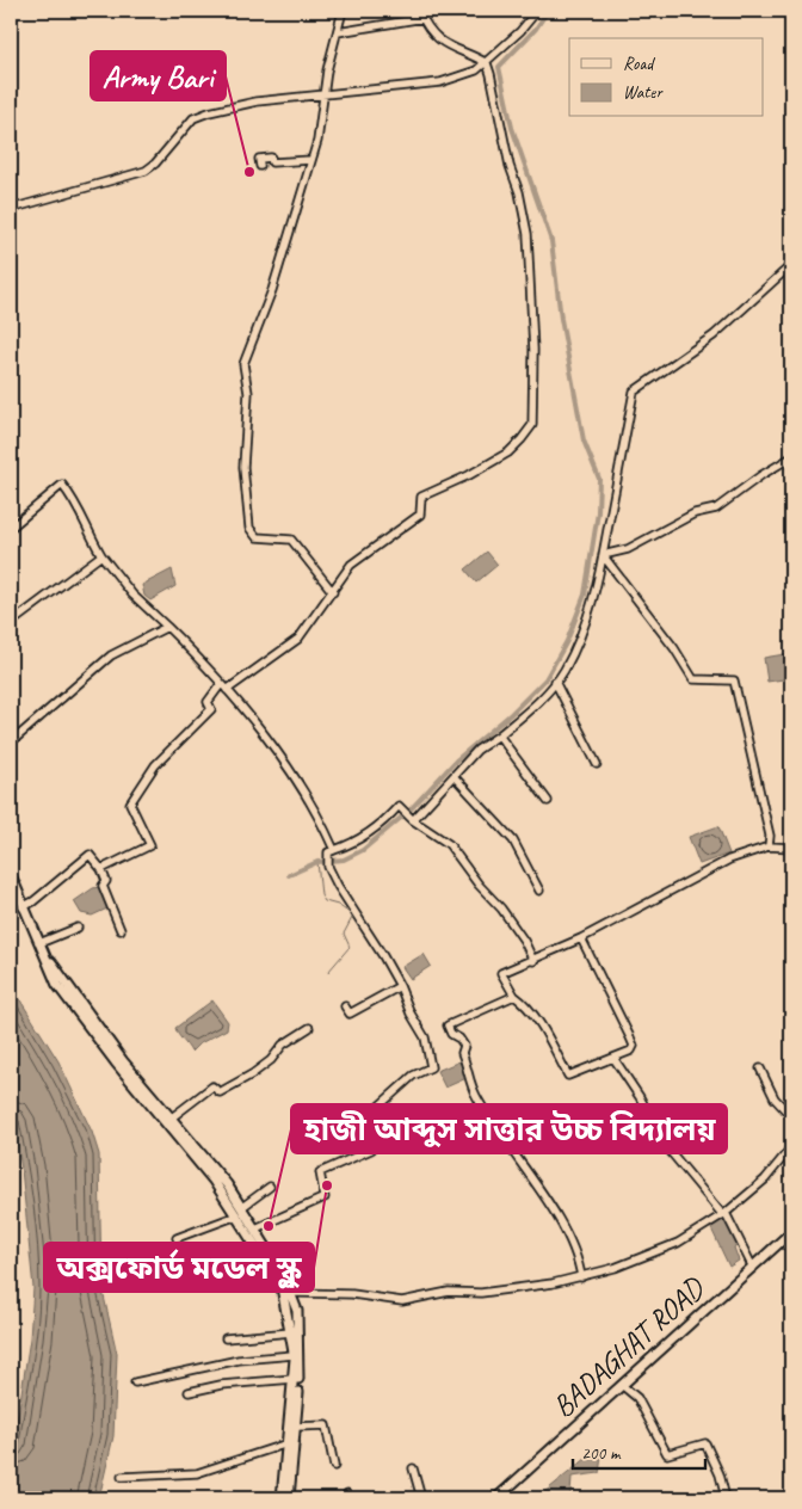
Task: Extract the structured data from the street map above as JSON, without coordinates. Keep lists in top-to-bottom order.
{
  "streets": {
    "main road": ["BADAGHAT ROAD"]
  },
  "places": ["Army Bari", "অক্সফোর্ড মডেল স্কুল", "হাজী আব্দুস সাত্তার উচ্চ বিদ্যালয়"],
  "legend": ["Road", "Water"],
  "scale_bar": "200 m"
}
